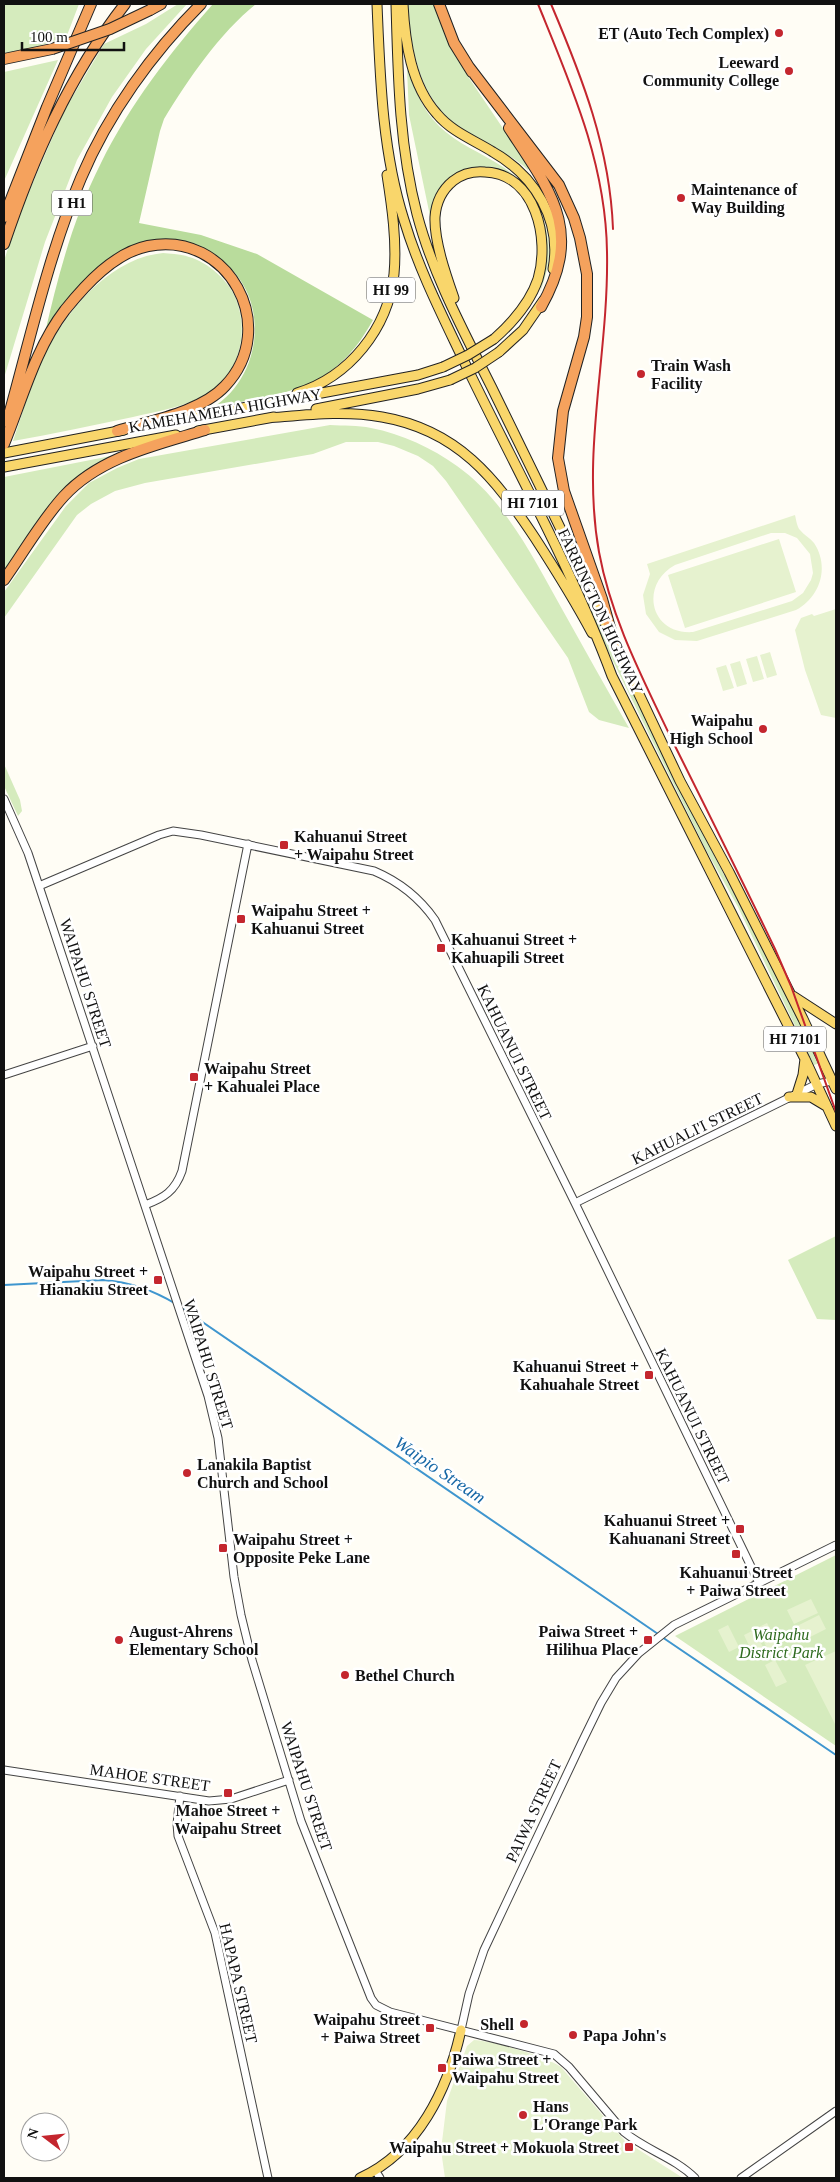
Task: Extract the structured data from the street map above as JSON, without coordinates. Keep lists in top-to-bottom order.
{
  "streets": {
    "highway": ["I H1"],
    "main road": [
      "HI 99",
      "KAMEHAMEHA HIGHWAY",
      "HI 7101",
      "FARRINGTON HIGHWAY",
      "PAIWA STREET"
    ],
    "street": [
      "WAIPAHU STREET",
      "KAHUANUI STREET",
      "KAHUALI'I STREET",
      "MAHOE STREET",
      "HAPAPA STREET"
    ]
  },
  "crossings": [
    ["HI 99", "KAMEHAMEHA HIGHWAY"],
    ["HI 99", "FARRINGTON HIGHWAY"],
    ["FARRINGTON HIGHWAY", "KAHUALI'I STREET"],
    ["WAIPAHU STREET", "KAHUANUI STREET"],
    ["WAIPAHU STREET", "MAHOE STREET"],
    ["WAIPAHU STREET", "PAIWA STREET"],
    ["KAHUANUI STREET", "KAHUALI'I STREET"],
    ["KAHUANUI STREET", "PAIWA STREET"],
    ["MAHOE STREET", "HAPAPA STREET"]
  ],
  "water": ["Waipio Stream"],
  "parks": ["Waipahu District Park"],
  "places": {
    "other": [
      "ET (Auto Tech Complex)",
      "Leeward Community College",
      "Maintenance of Way Building",
      "Train Wash Facility",
      "Waipahu High School",
      "Lanakila Baptist Church and School",
      "August-Ahrens Elementary School",
      "Bethel Church",
      "Shell",
      "Papa John's",
      "Hans L'Orange Park"
    ],
    "transit": [
      "Kahuanui Street + Waipahu Street",
      "Waipahu Street + Kahuanui Street",
      "Kahuanui Street + Kahuapili Street",
      "Waipahu Street + Kahualei Place",
      "Waipahu Street + Hianakiu Street",
      "Kahuanui Street + Kahuahale Street",
      "Kahuanui Street + Kahuanani Street",
      "Waipahu Street + Opposite Peke Lane",
      "Kahuanui Street + Paiwa Street",
      "Paiwa Street + Hilihua Place",
      "Mahoe Street + Waipahu Street",
      "Waipahu Street + Paiwa Street",
      "Paiwa Street + Waipahu Street",
      "Waipahu Street + Mokuola Street"
    ]
  },
  "scale_bar": "100 m",
  "north": "left"
}
